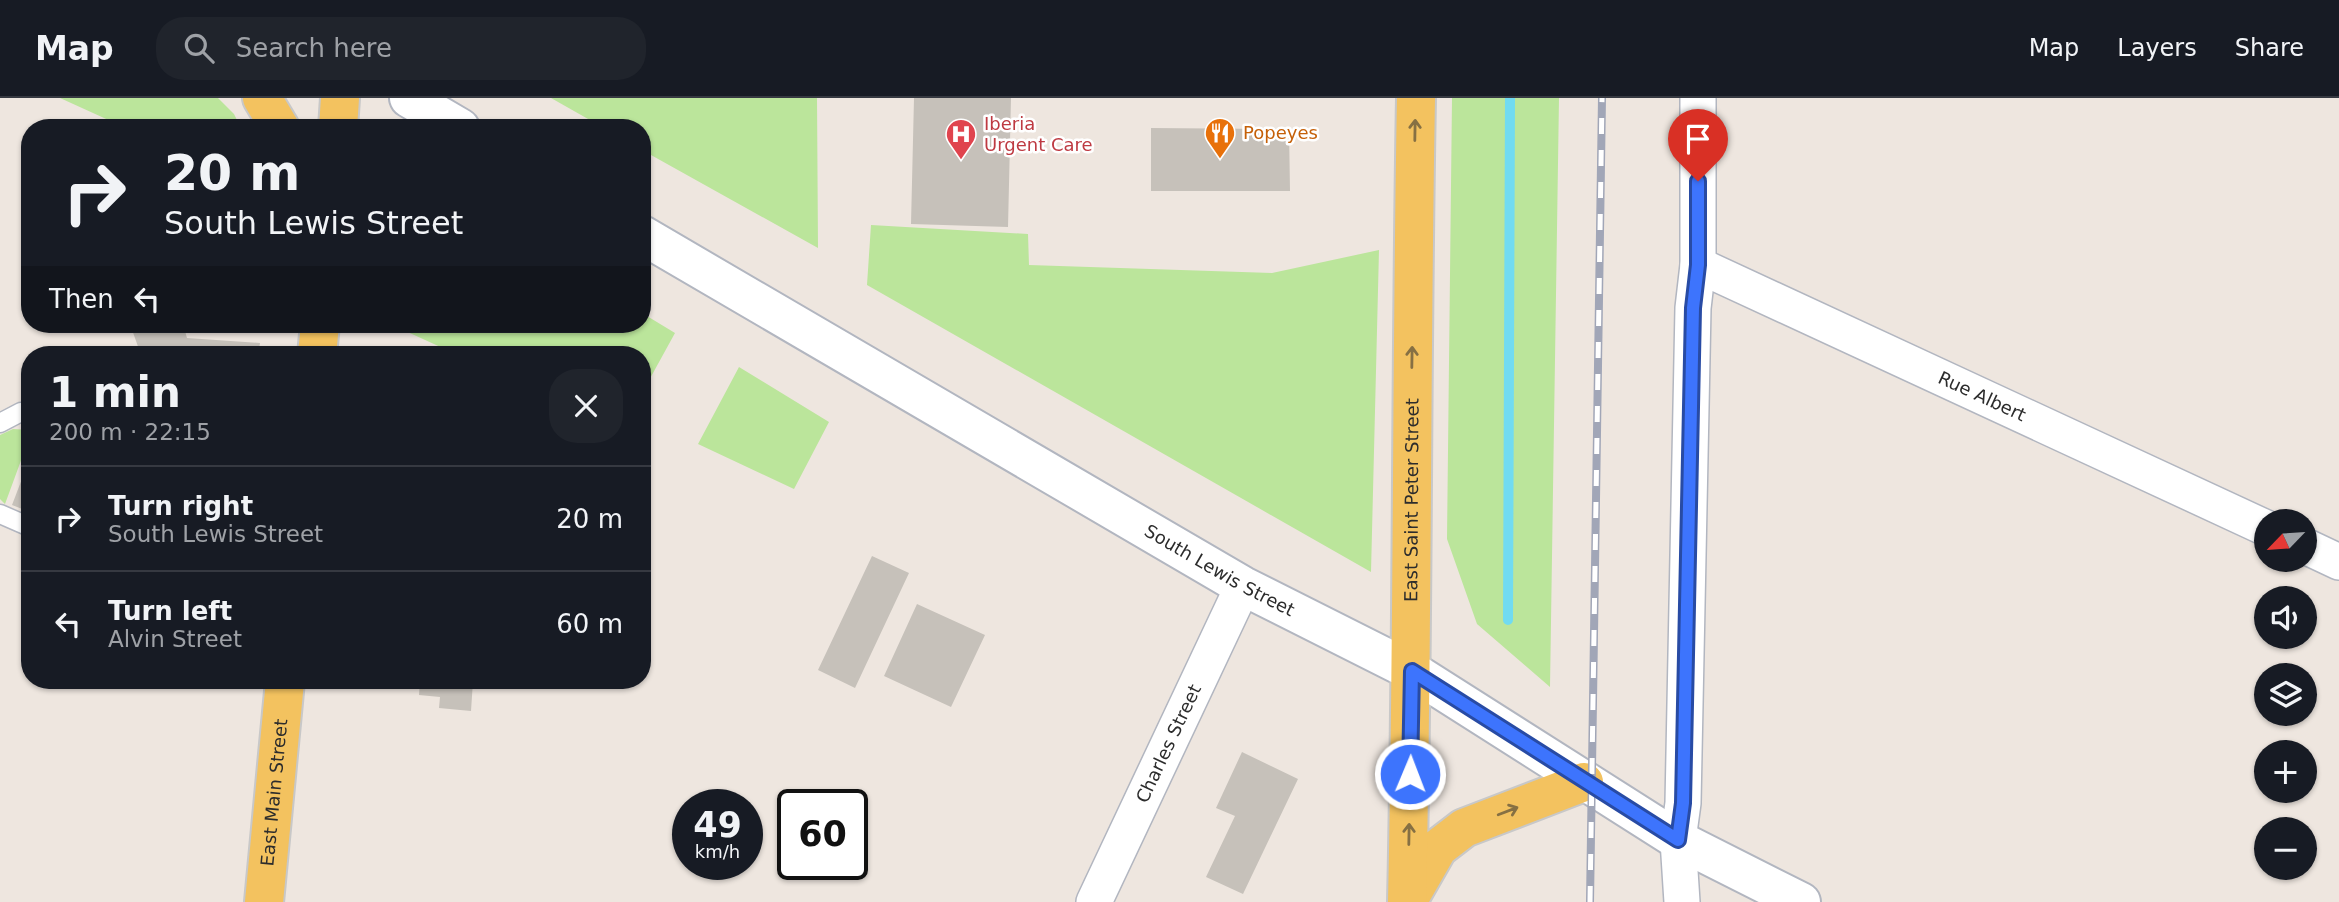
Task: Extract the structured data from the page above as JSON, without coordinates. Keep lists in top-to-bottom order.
{
  "streets": {
    "main road": ["East Saint Peter Street", "South Lewis Street", "East Main Street"],
    "street": ["Rue Albert", "Charles Street"]
  },
  "crossings": [
    ["East Saint Peter Street", "South Lewis Street"],
    ["South Lewis Street", "Charles Street"]
  ],
  "one_way": ["East Saint Peter Street"],
  "places": {
    "restaurant": ["Popeyes"],
    "hospital": ["Iberia Urgent Care"]
  },
  "north": "bottom left",
  "page": {
    "header": "Map",
    "search": "Search here",
    "nav": ["Map", "Layers", "Share"],
    "turn": ["20 m", "South Lewis Street"],
    "then": "Then",
    "heading": ["1 min", "200 m · 22:15"],
    "list": [
      {
        "name": "Turn right",
        "note": "South Lewis Street",
        "value": "20 m"
      },
      {
        "name": "Turn left",
        "note": "Alvin Street",
        "value": "60 m"
      }
    ],
    "map_buttons": ["+", "−"],
    "speed": "49 km/h",
    "limit": "60"
  }
}
